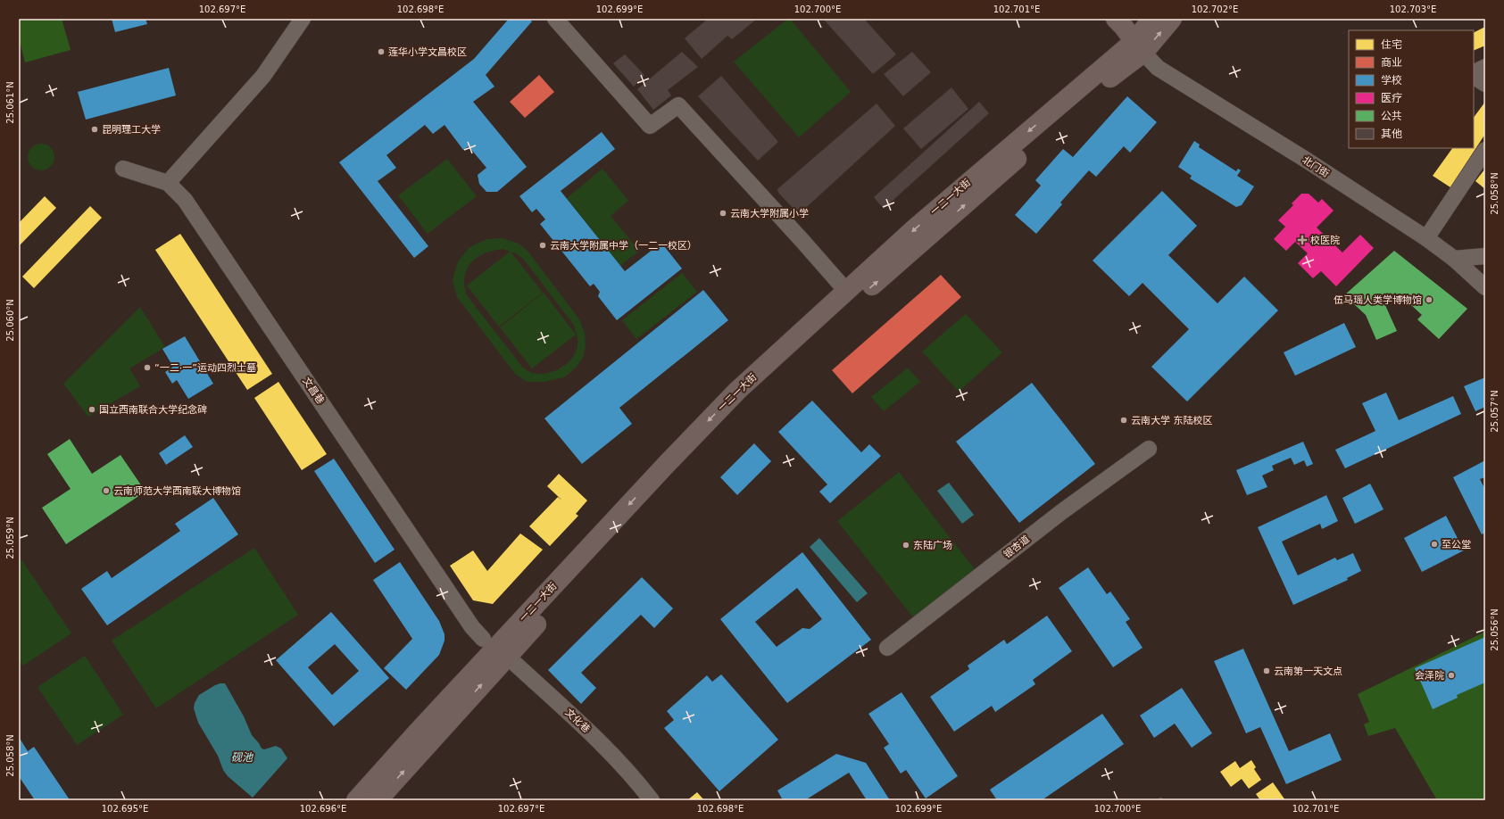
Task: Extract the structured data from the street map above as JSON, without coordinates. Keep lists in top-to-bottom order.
{
  "streets": {
    "main road": ["一二一大街"],
    "street": [
      "北门街",
      "文昌巷",
      "银杏道",
      "文化巷"
    ]
  },
  "crossings": [
    ["北门街", "一二一大街"],
    ["一二一大街", "文昌巷"],
    ["一二一大街", "文化巷"],
    ["文昌巷", "文化巷"]
  ],
  "water": ["砚池"],
  "places": {
    "other": [
      "莲华小学文昌校区",
      "昆明理工大学",
      "云南大学附属小学",
      "云南大学附属中学（一二一校区）",
      "伍马瑶人类学博物馆",
      "“一二·一”运动四烈士墓",
      "国立西南联合大学纪念碑",
      "云南大学 东陆校区",
      "云南师范大学西南联大博物馆",
      "至公堂",
      "东陆广场",
      "云南第一天文点",
      "会泽院"
    ],
    "health": ["校医院"]
  },
  "legend": [
    "住宅",
    "商业",
    "学校",
    "医疗",
    "公共",
    "其他"
  ],
  "coordinates": [
    "102.697°E",
    "102.698°E",
    "102.699°E",
    "102.700°E",
    "102.701°E",
    "102.702°E",
    "102.703°E",
    "25.061°N",
    "25.058°N",
    "25.060°N",
    "25.057°N",
    "25.059°N",
    "25.056°N",
    "102.695°E",
    "102.696°E"
  ]
}
